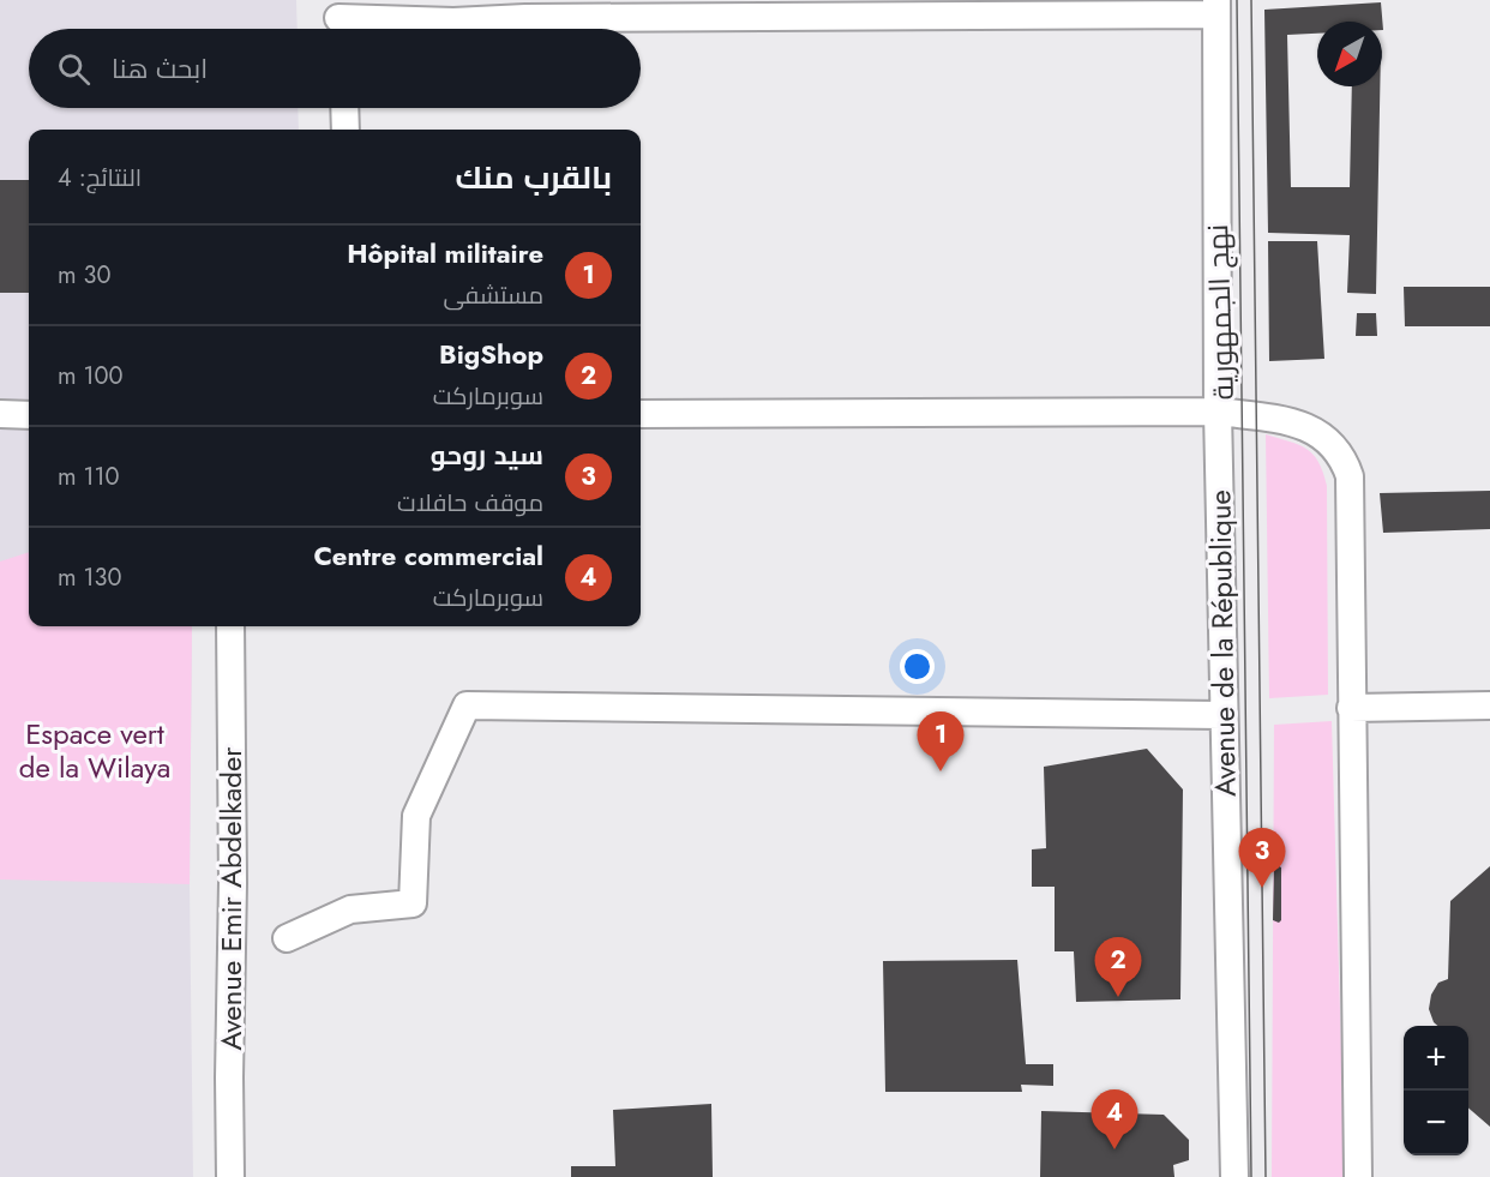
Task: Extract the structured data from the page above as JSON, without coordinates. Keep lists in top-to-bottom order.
{
  "streets": {
    "street": ["نهج الجمهورية", "Avenue de la République", "Avenue Emir Abdelkader"]
  },
  "crossings": [
    ["نهج الجمهورية", "Avenue de la République"]
  ],
  "parks": ["Espace vert de la Wilaya"],
  "north": "bottom left",
  "page": {
    "search": "ابحث هنا",
    "heading": ["بالقرب منك", "النتائج: 4"],
    "list": [
      {
        "mark": "1",
        "name": "Hôpital militaire",
        "note": "مستشفى",
        "value": "30 m"
      },
      {
        "mark": "2",
        "name": "BigShop",
        "note": "سوبرماركت",
        "value": "100 m"
      },
      {
        "mark": "3",
        "name": "سيد روحو",
        "note": "موقف حافلات",
        "value": "110 m"
      },
      {
        "mark": "4",
        "name": "Centre commercial",
        "note": "سوبرماركت",
        "value": "130 m"
      }
    ],
    "pins": [
      "1",
      "3",
      "2",
      "4"
    ],
    "map_buttons": ["+", "−"]
  }
}
